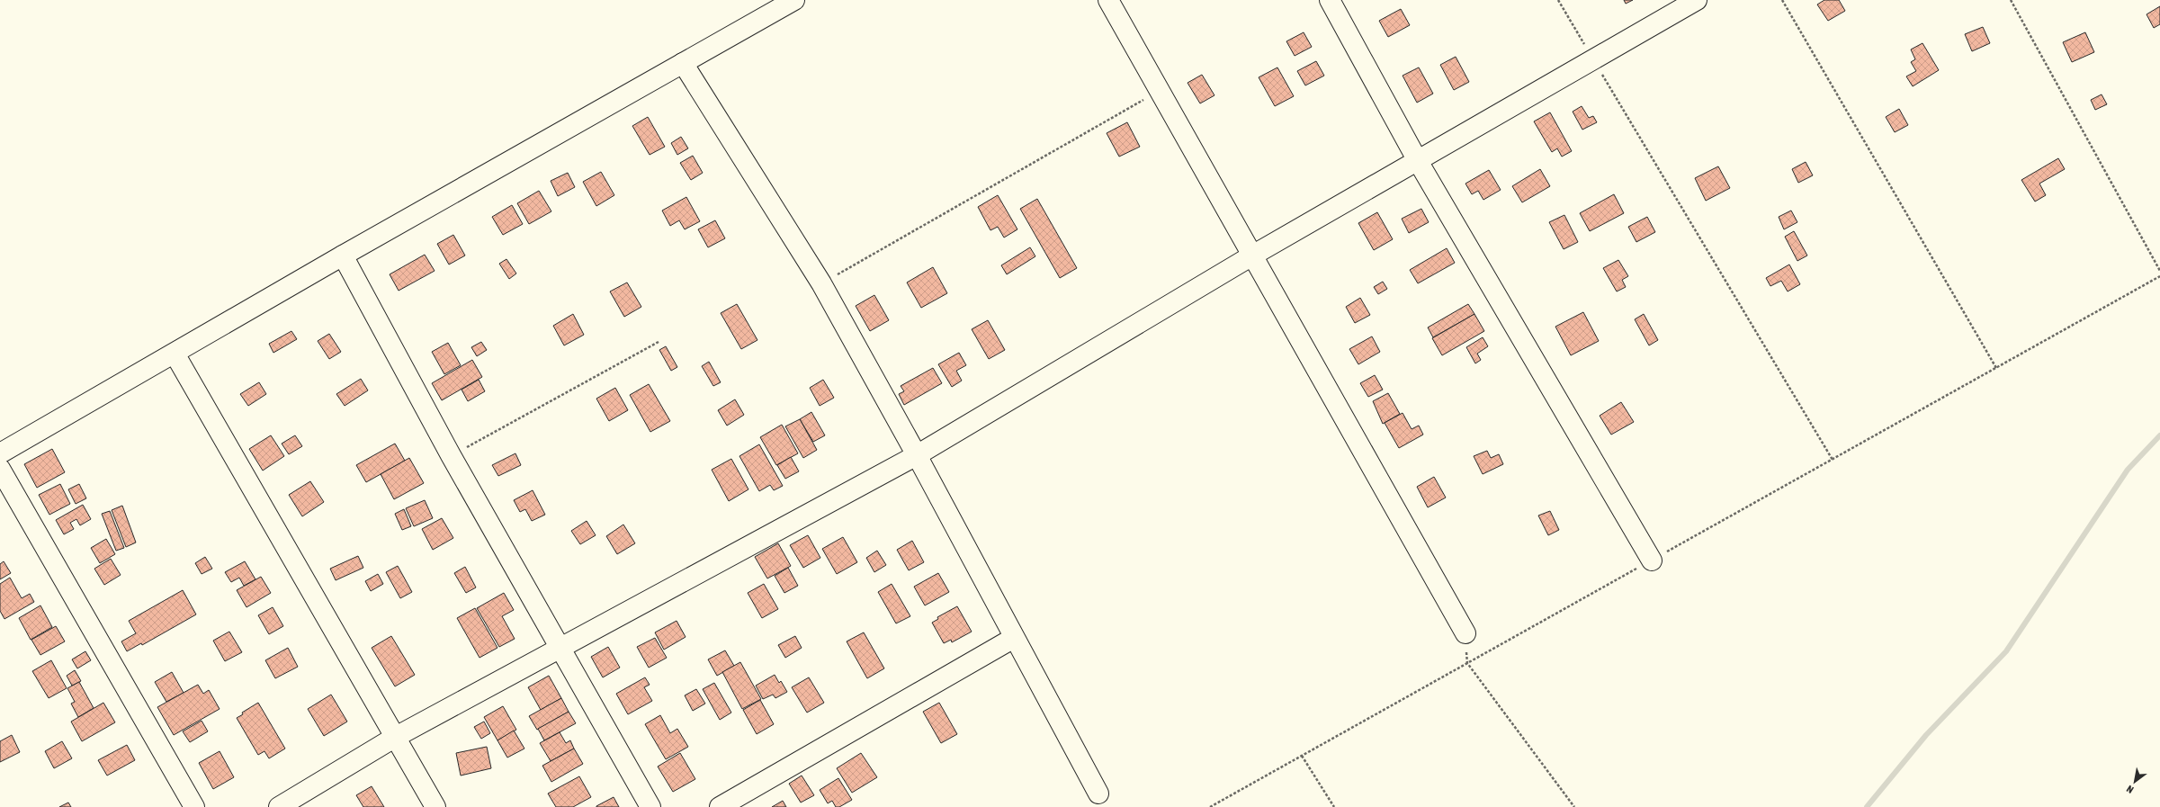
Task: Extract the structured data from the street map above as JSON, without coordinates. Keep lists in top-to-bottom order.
{
  "north": "bottom left"
}
